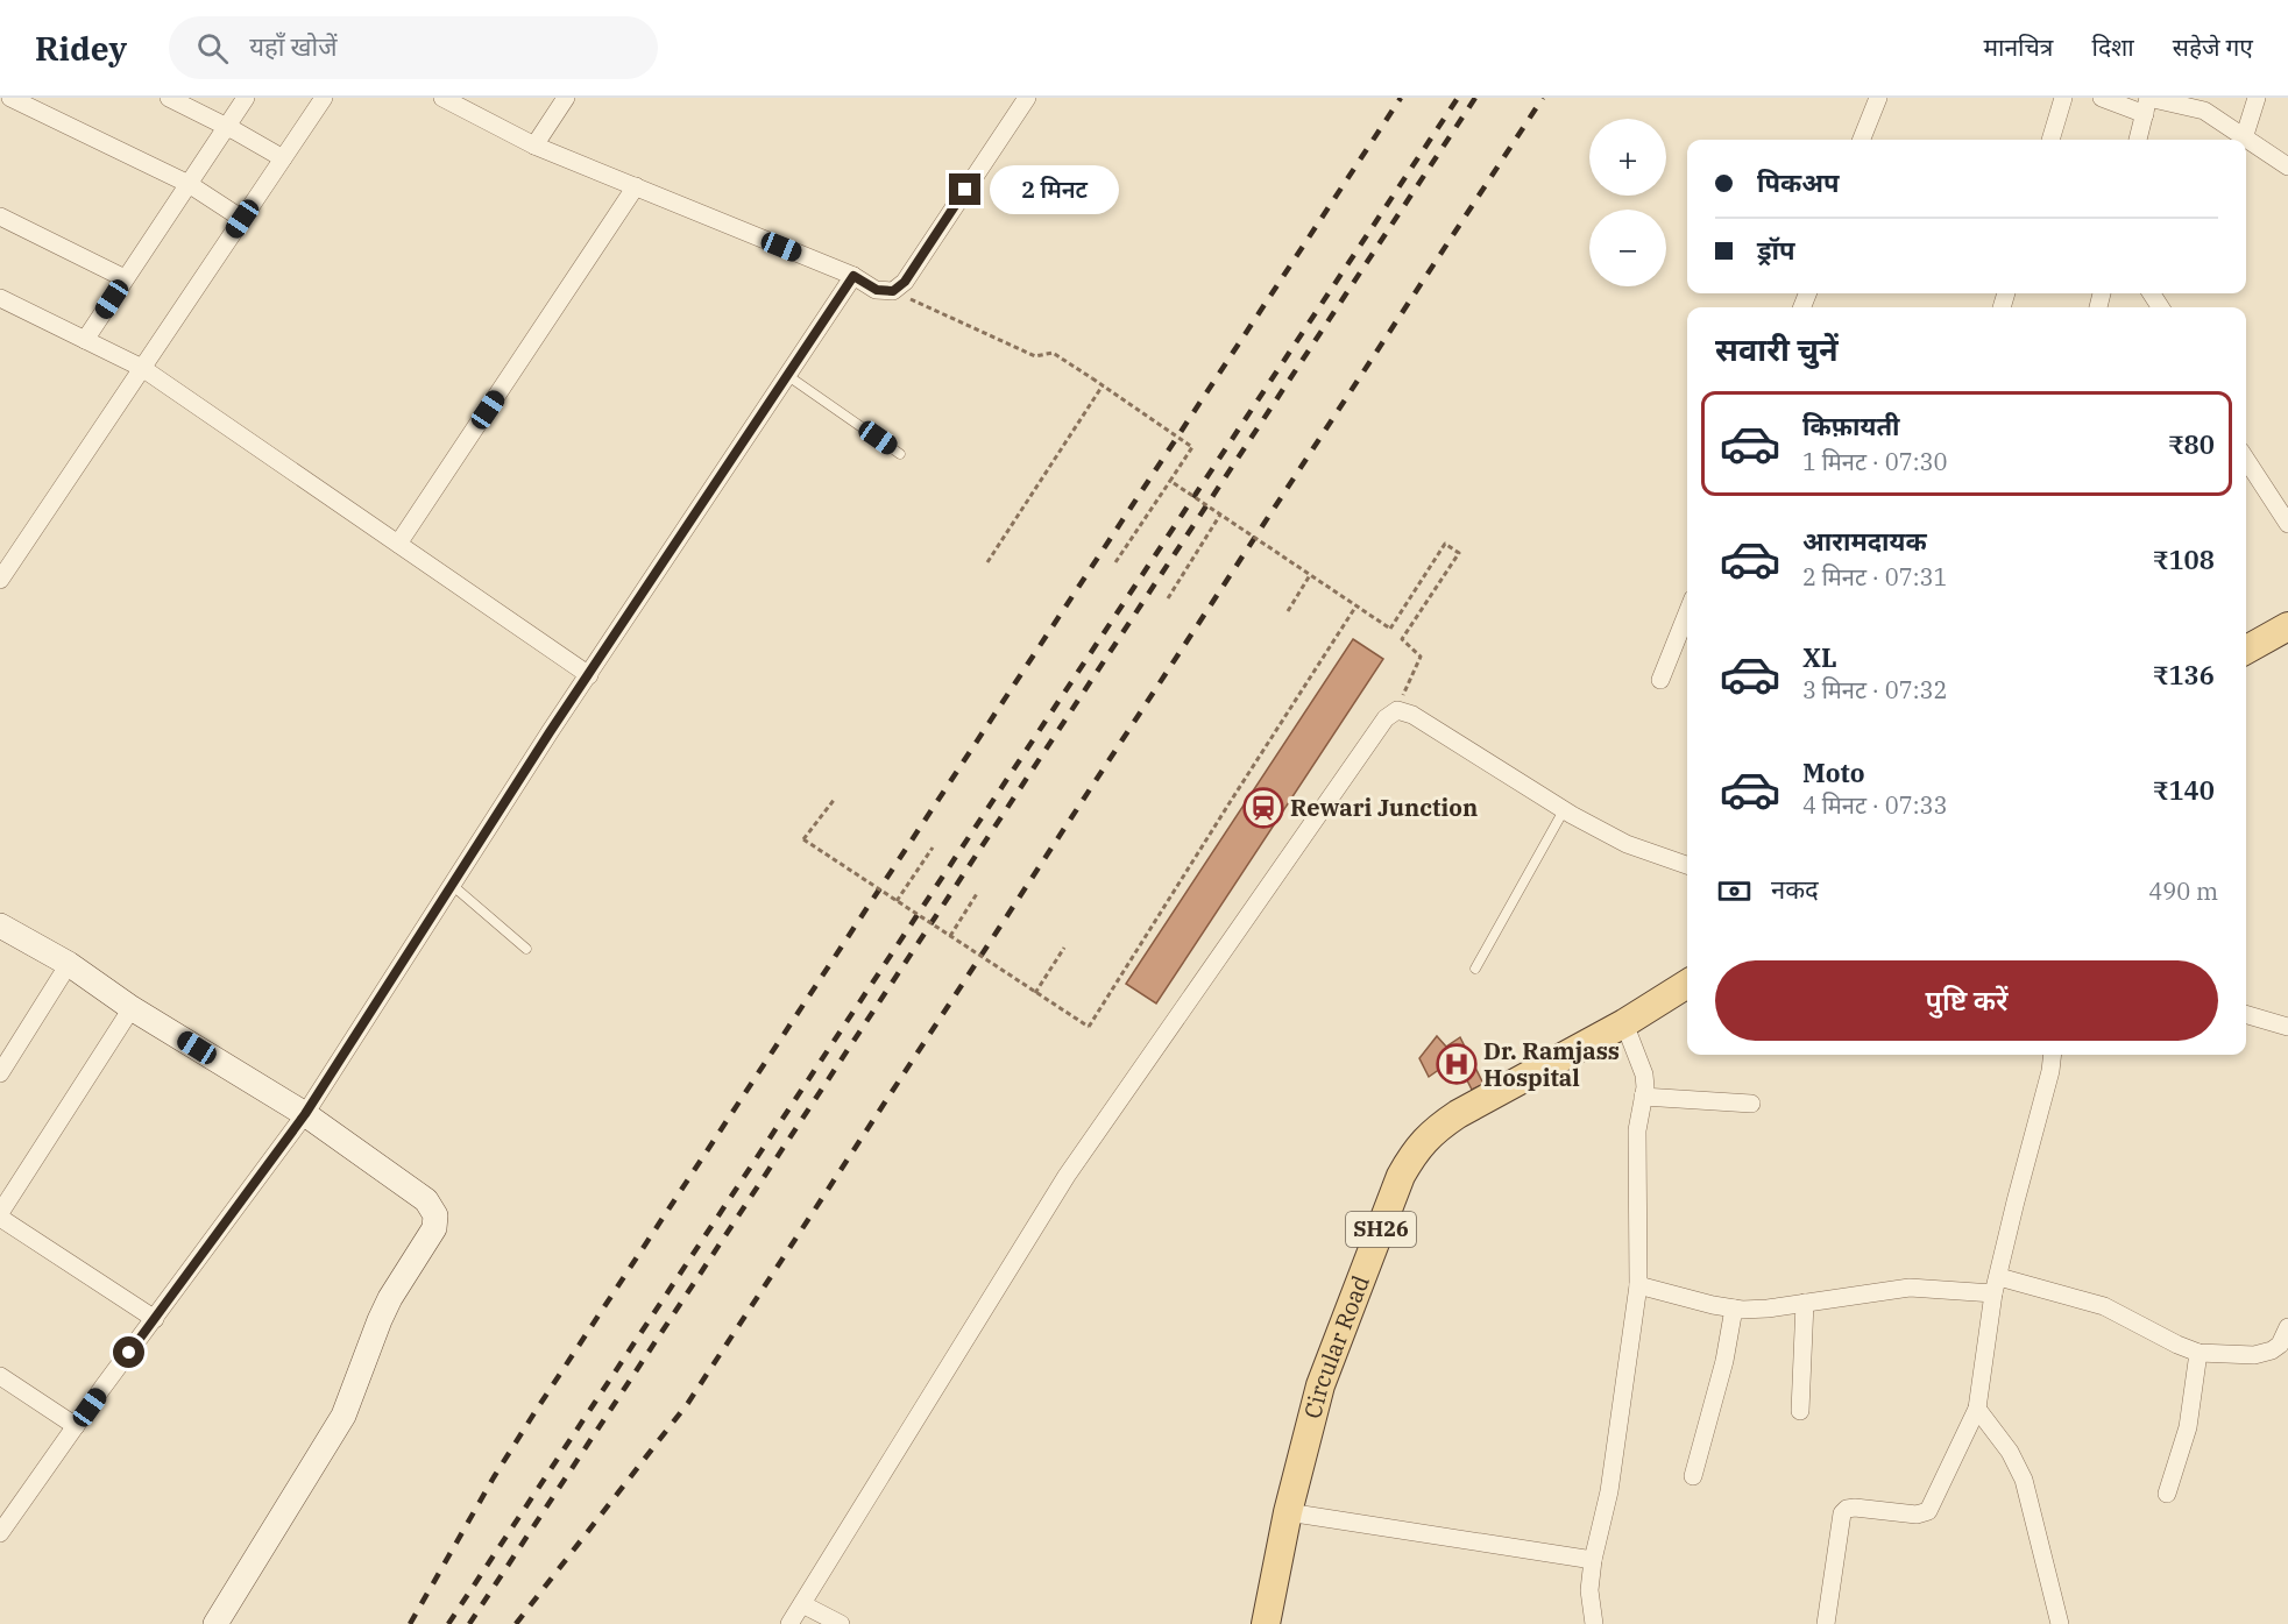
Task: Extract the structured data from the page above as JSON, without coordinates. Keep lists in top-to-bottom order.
{
  "streets": {
    "main road": ["SH26", "Circular Road"]
  },
  "places": {
    "station": ["Rewari Junction"],
    "hospital": ["Dr. Ramjass Hospital"]
  },
  "page": {
    "header": "Ridey",
    "search": "यहाँ खोजें",
    "nav": ["मानचित्र", "दिशा", "सहेजे गए"],
    "map_buttons": ["+", "−"],
    "banner": ["पिकअप", "ड्रॉप"],
    "bubble": "2 मिनट",
    "heading": "सवारी चुनें",
    "list": [
      {
        "name": "किफ़ायती",
        "note": "1 मिनट · 07:30",
        "value": "₹80"
      },
      {
        "name": "आरामदायक",
        "note": "2 मिनट · 07:31",
        "value": "₹108"
      },
      {
        "name": "XL",
        "note": "3 मिनट · 07:32",
        "value": "₹136"
      },
      {
        "name": "Moto",
        "note": "4 मिनट · 07:33",
        "value": "₹140"
      }
    ],
    "pay": ["नकद", "490 m"],
    "buttons": "पुष्टि करें"
  }
}
